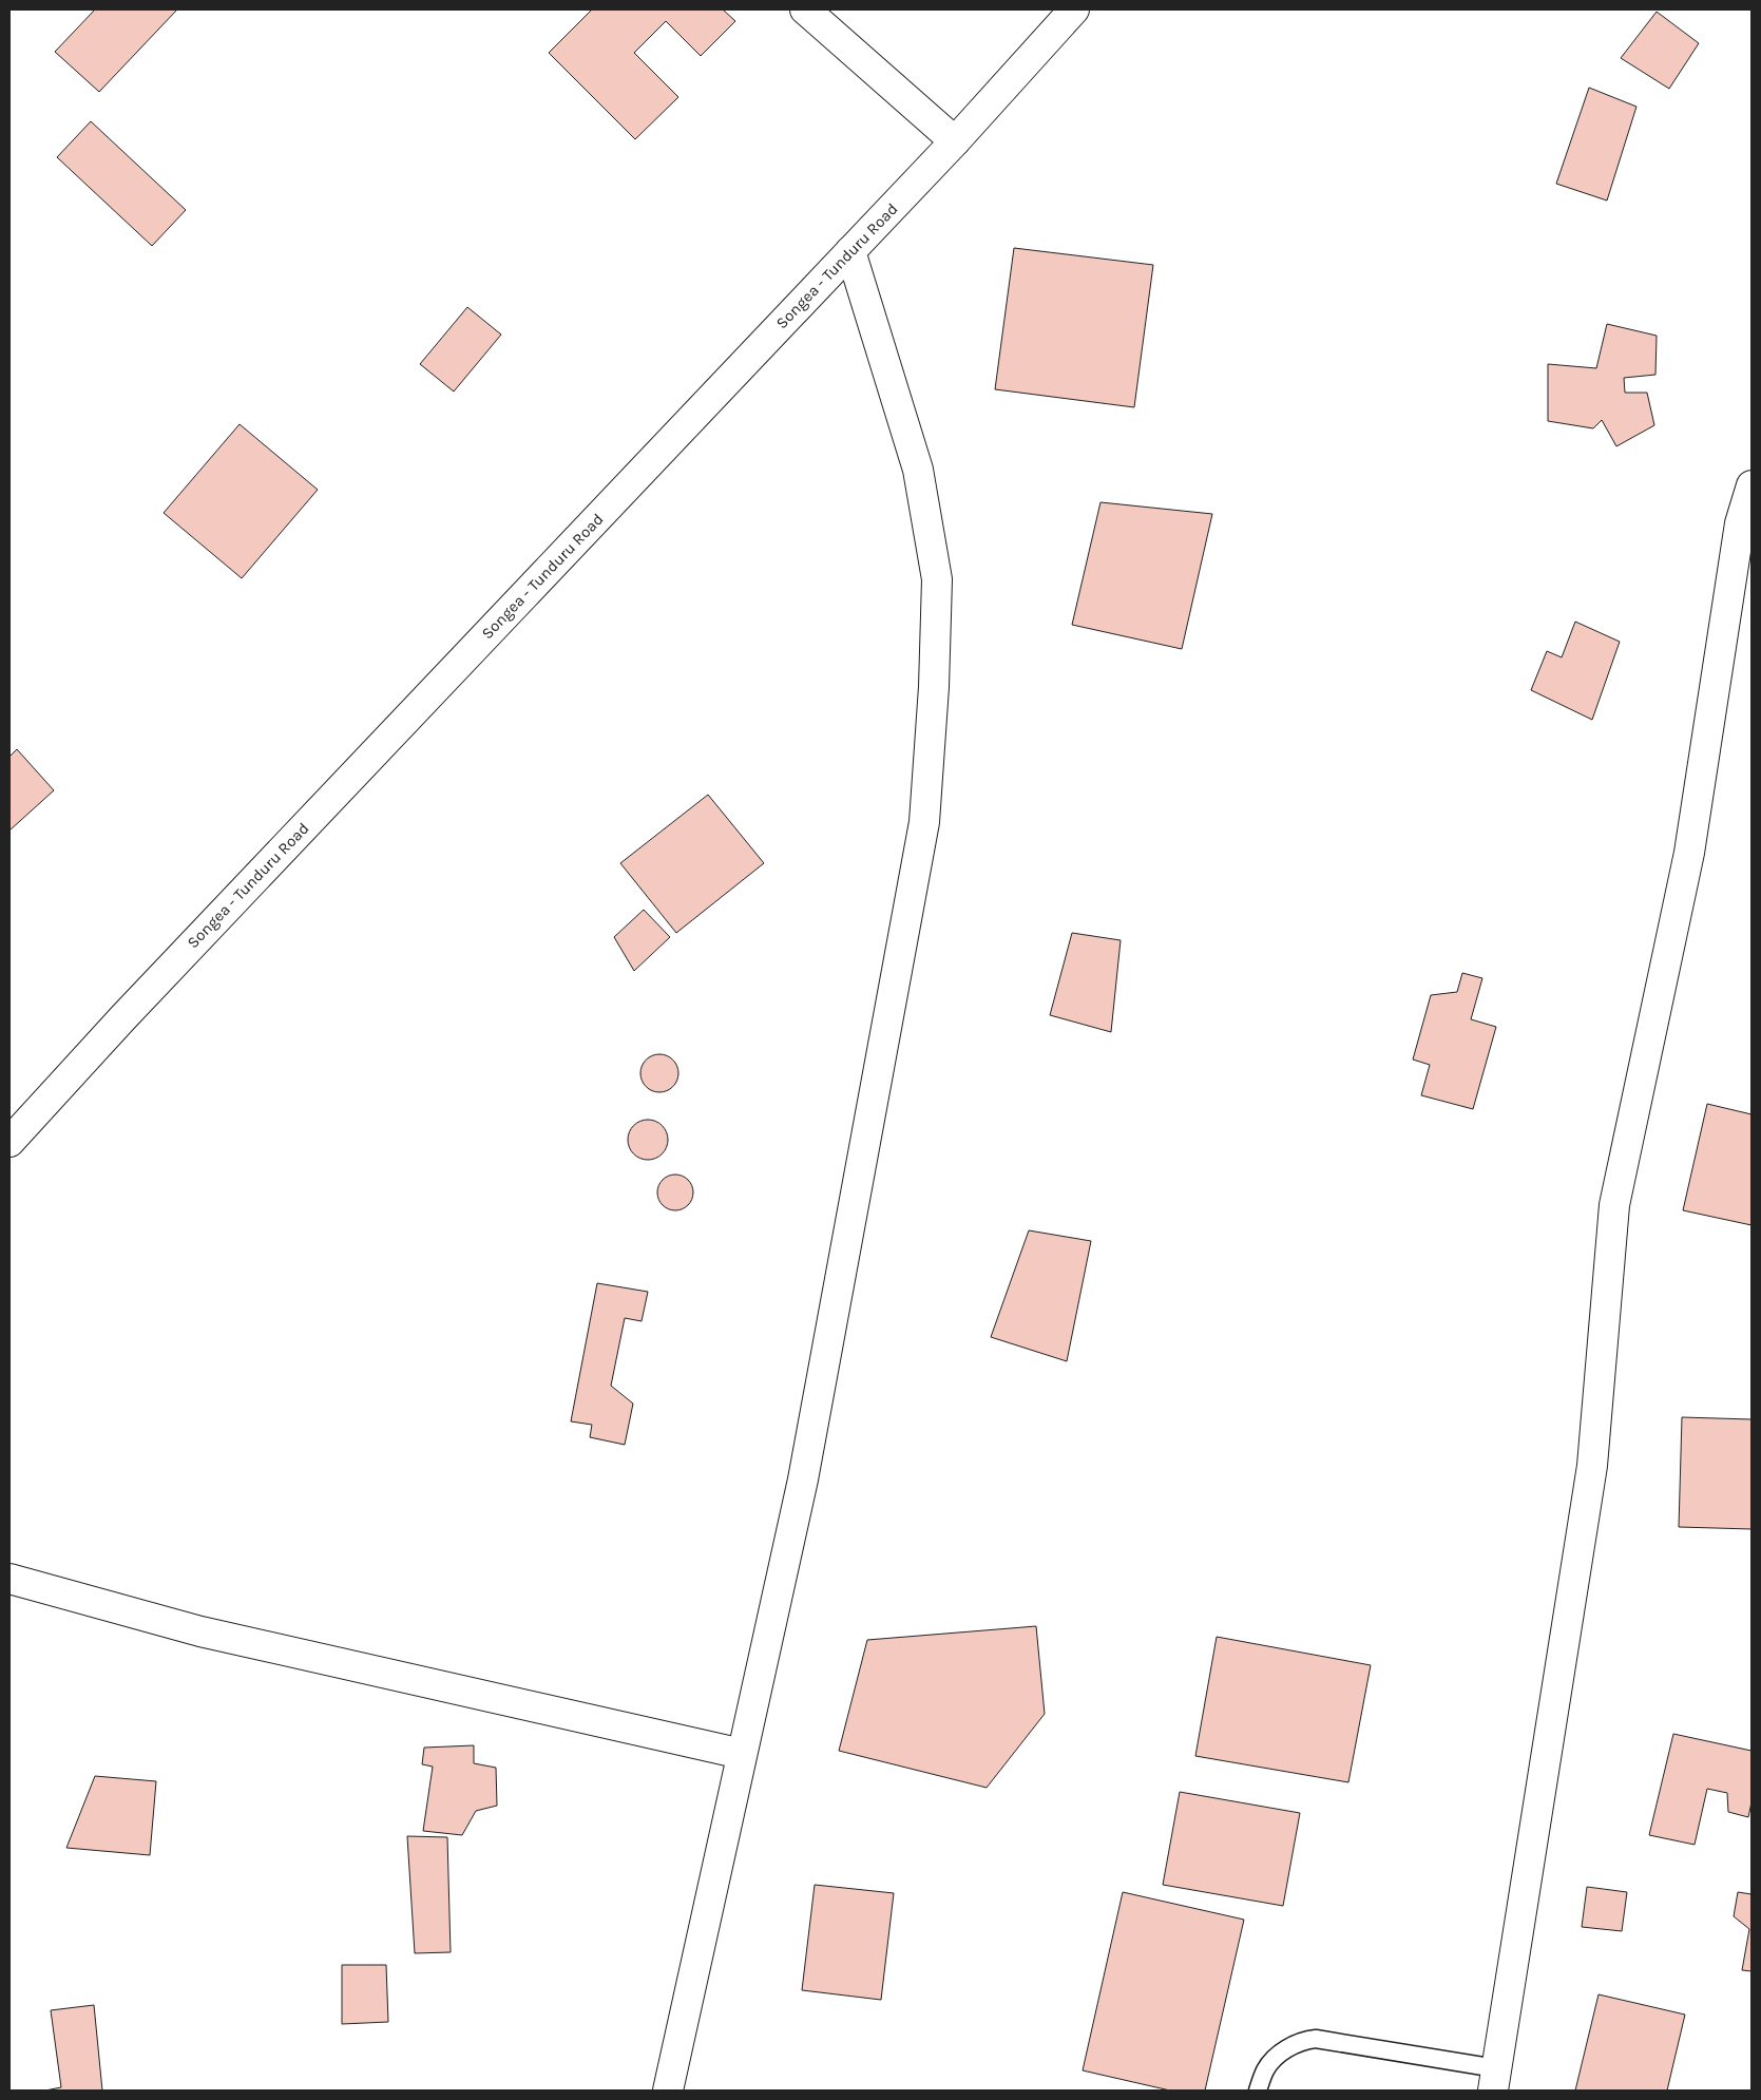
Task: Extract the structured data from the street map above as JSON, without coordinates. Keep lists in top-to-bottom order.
{
  "streets": {
    "main road": ["Songea - Tunduru Road"]
  }
}
